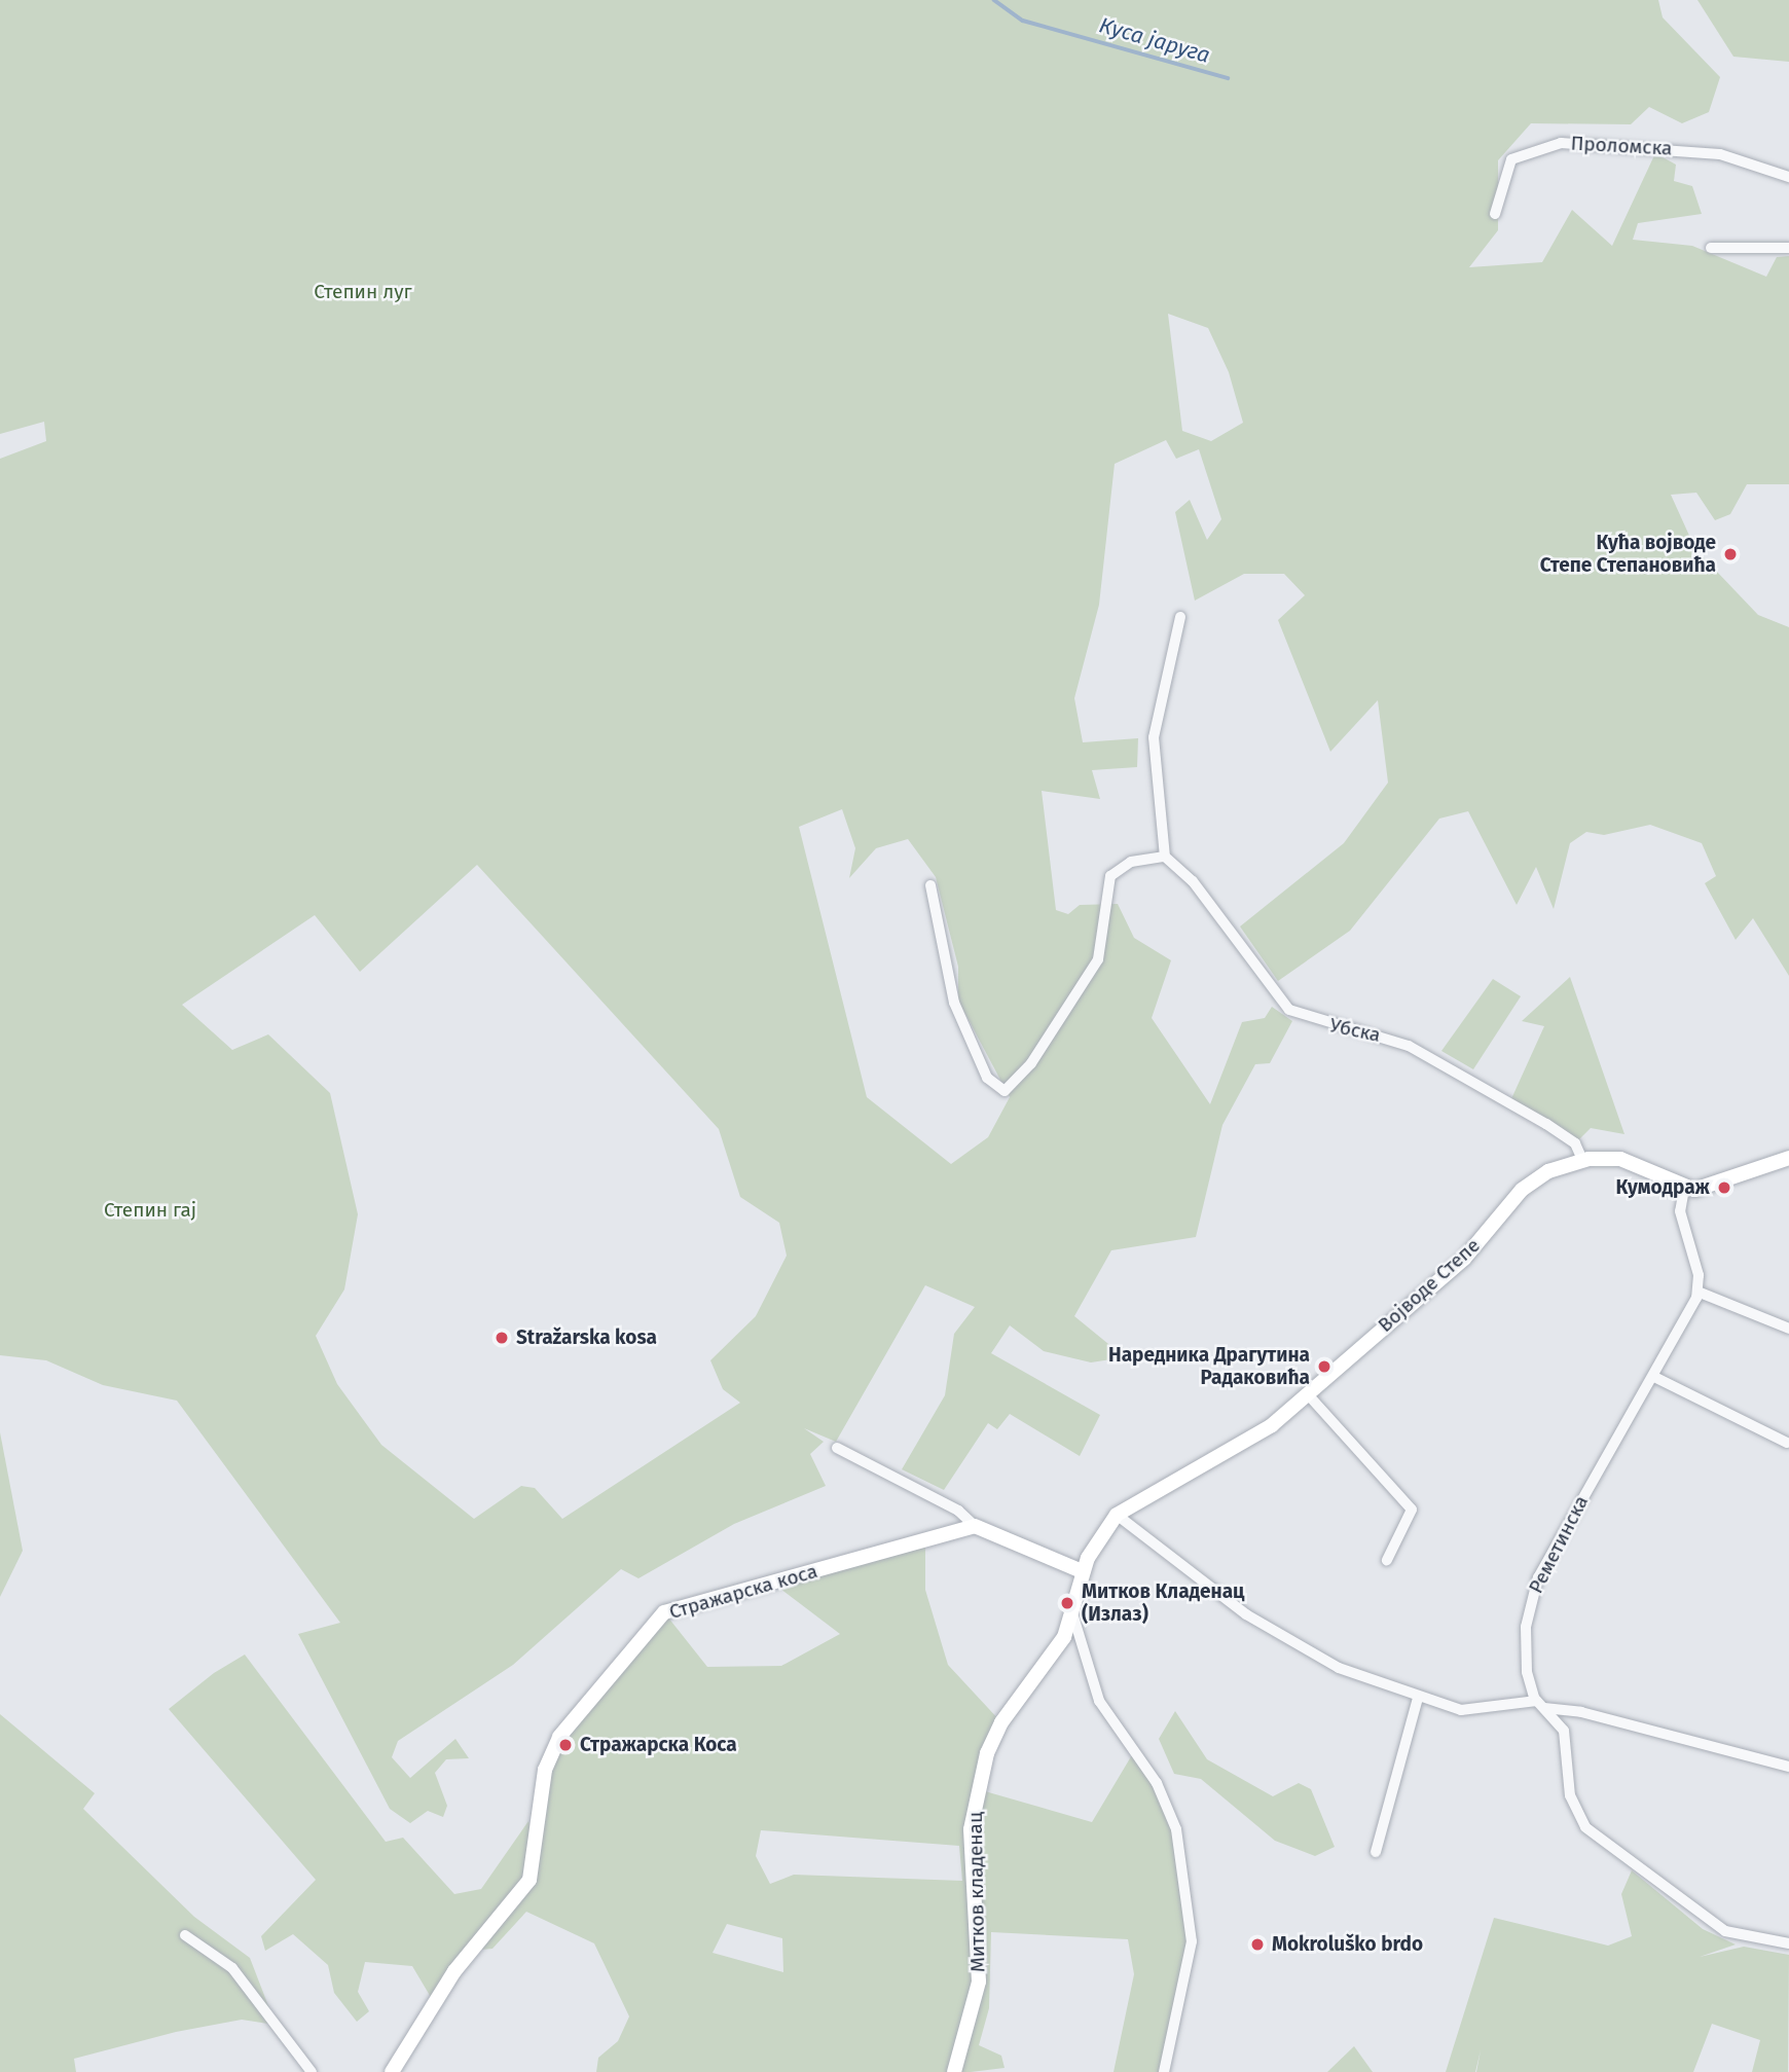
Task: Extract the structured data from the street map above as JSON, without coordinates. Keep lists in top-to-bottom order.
{
  "streets": {
    "street": [
      "Проломска",
      "Убска",
      "Војводе Степе",
      "Реметинска",
      "Стражарска коса",
      "Митков кладенац"
    ]
  },
  "crossings": [
    ["Убска", "Војводе Степе"]
  ],
  "water": ["Куса јаруга"],
  "parks": ["Степин луг", "Степин гај"],
  "places": [
    "Кућа војводе Степе Степановића",
    "Кумодраж",
    "Stražarska kosa",
    "Наредника Драгутина Радаковића",
    "Митков Кладенац (Излаз)",
    "Стражарска Коса",
    "Mokroluško brdo"
  ]
}
